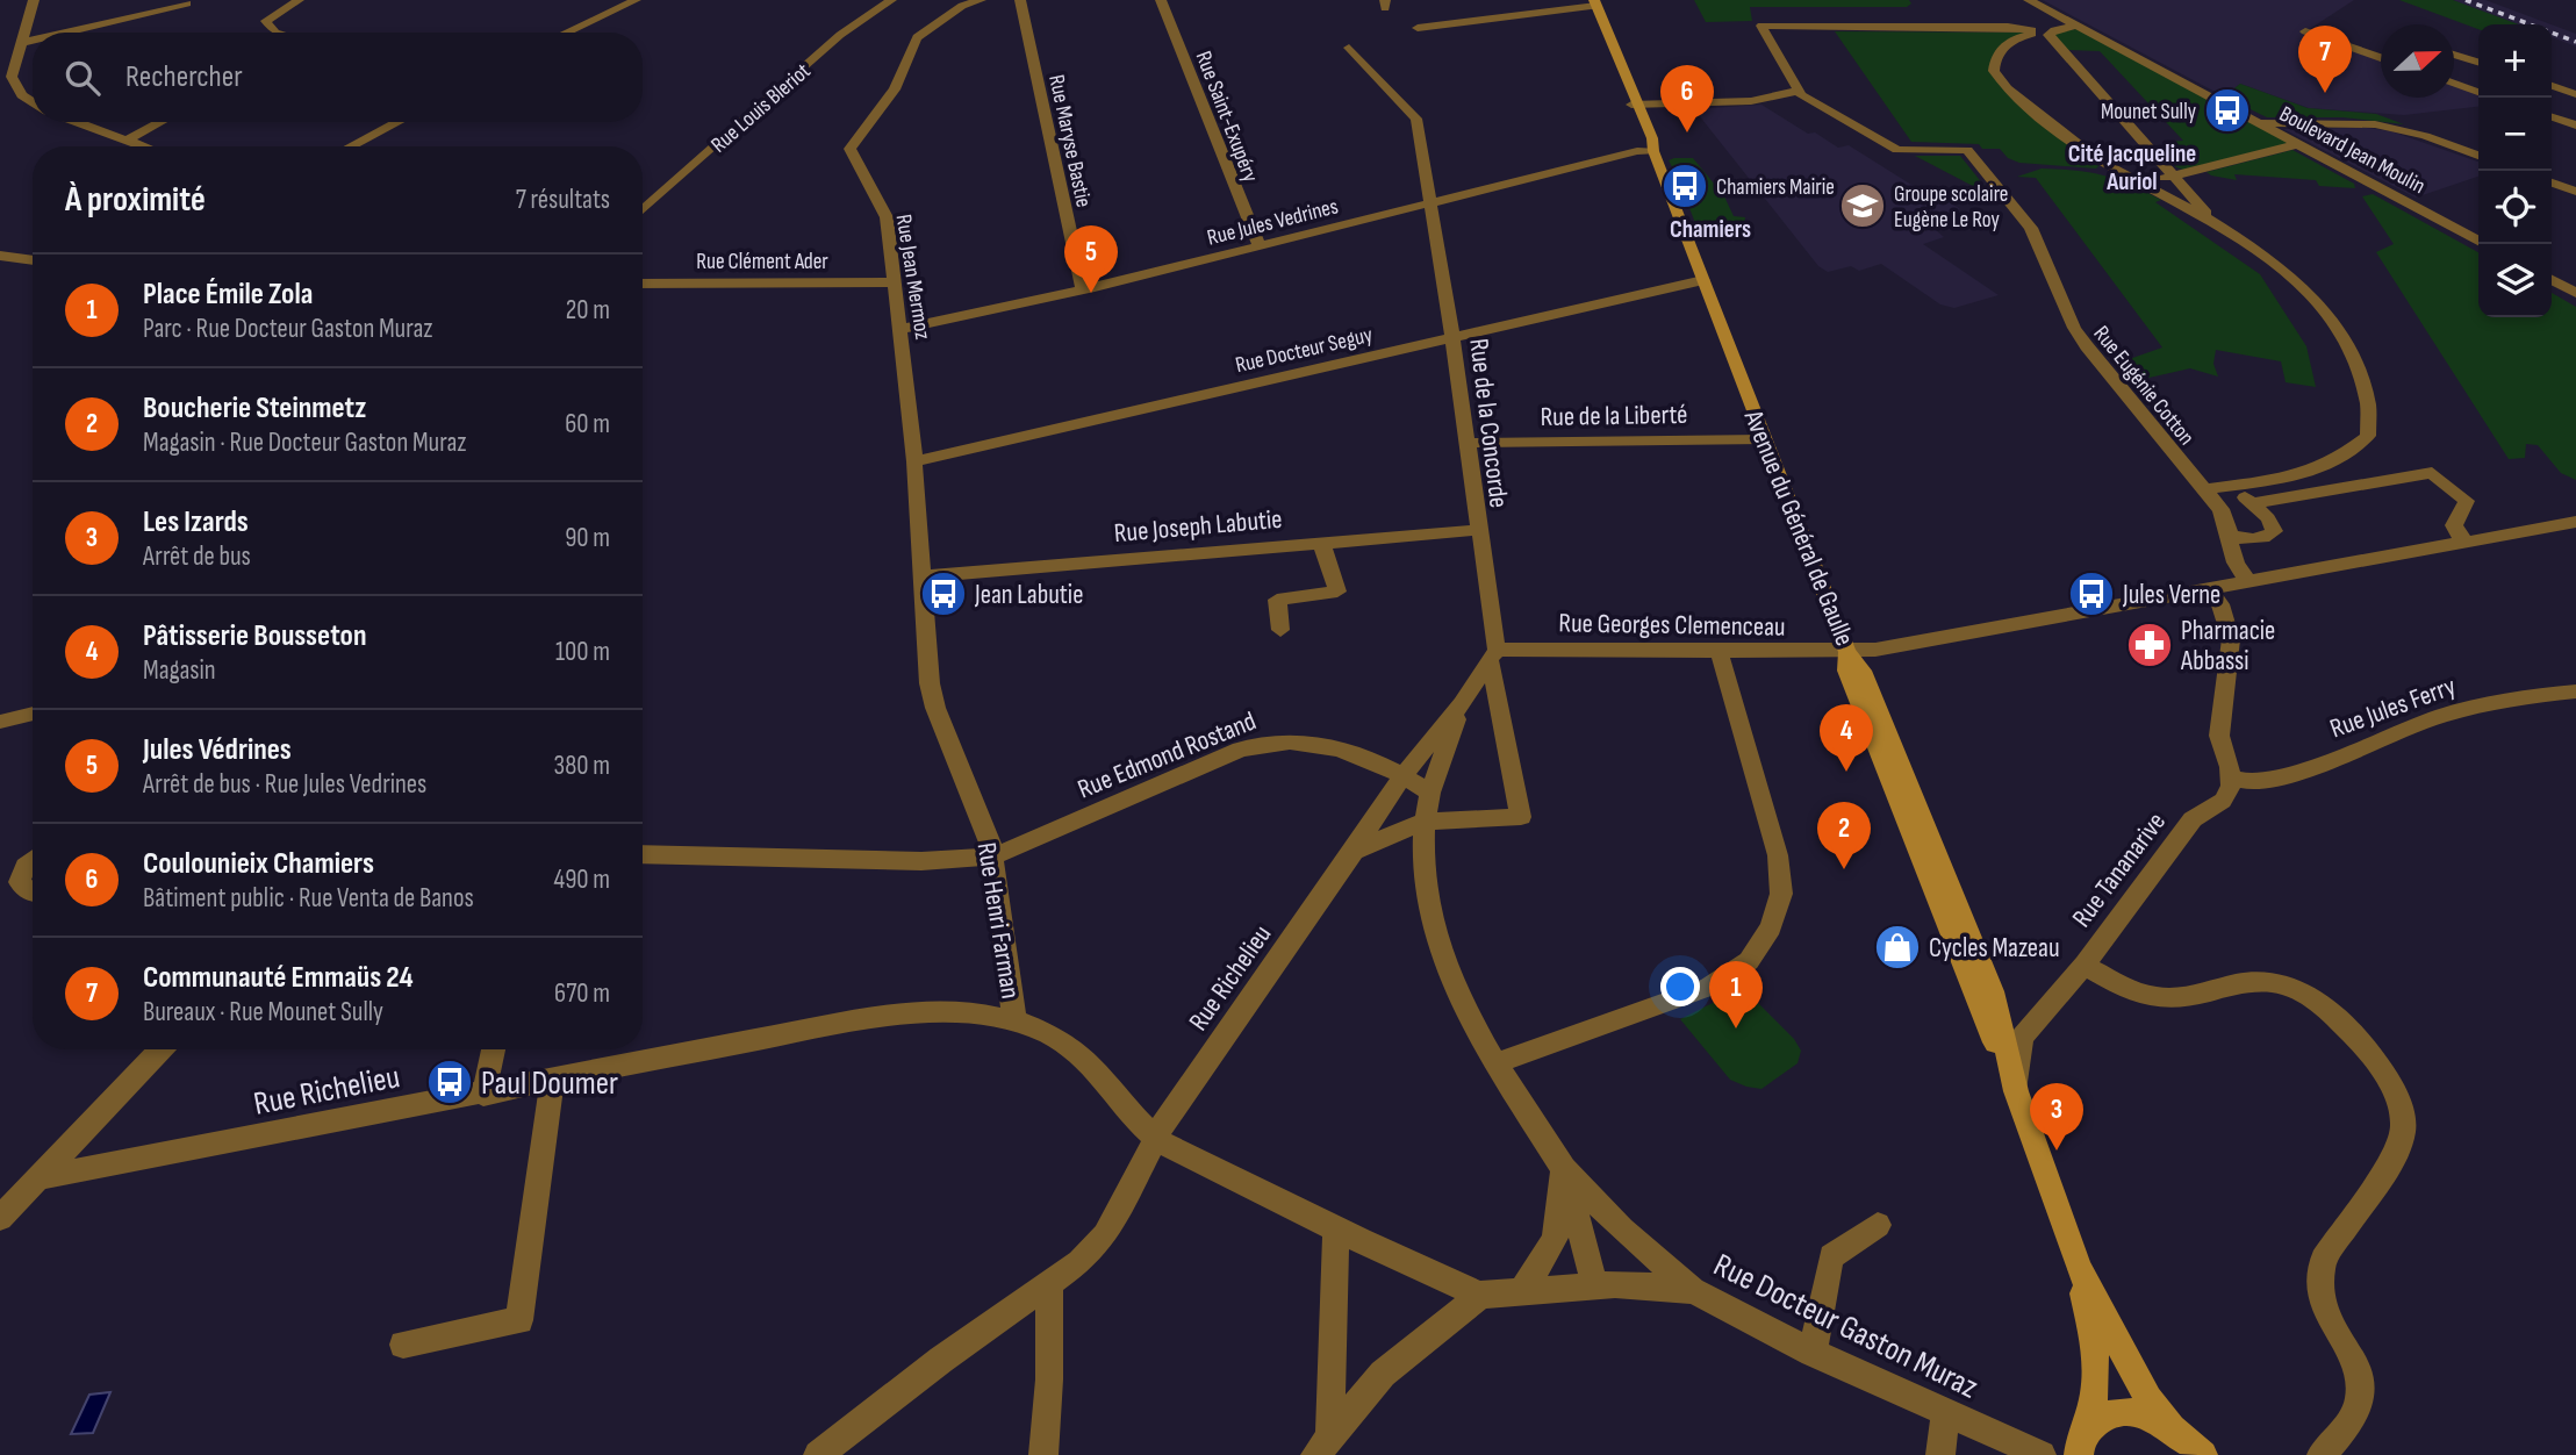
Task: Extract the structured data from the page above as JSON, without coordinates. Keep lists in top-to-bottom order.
{
  "streets": {
    "main road": ["Avenue du Général de Gaulle"],
    "street": [
      "Rue Louis Bleriot",
      "Rue Saint-Exupéry",
      "Rue Maryse Bastie",
      "Boulevard Jean Moulin",
      "Rue Jules Vedrines",
      "Rue Clément Ader",
      "Rue Jean Mermoz",
      "Rue Docteur Seguy",
      "Rue Eugénie Cotton",
      "Rue de la Liberté",
      "Rue de la Concorde",
      "Rue Joseph Labutie",
      "Rue Georges Clemenceau",
      "Rue Jules Ferry",
      "Rue Edmond Rostand",
      "Rue Tananarive",
      "Rue Henri Farman",
      "Rue Richelieu",
      "Rue Docteur Gaston Muraz"
    ]
  },
  "crossings": [
    ["Rue Saint-Exupéry", "Rue Jules Vedrines"],
    ["Rue Maryse Bastie", "Rue Jules Vedrines"],
    ["Rue Jules Vedrines", "Rue Jean Mermoz"],
    ["Rue Jules Vedrines", "Rue de la Concorde"],
    ["Rue Jules Vedrines", "Avenue du Général de Gaulle"],
    ["Rue Clément Ader", "Rue Jean Mermoz"],
    ["Rue Jean Mermoz", "Rue Docteur Seguy"],
    ["Rue Jean Mermoz", "Rue Joseph Labutie"],
    ["Rue Jean Mermoz", "Rue Henri Farman"],
    ["Rue Docteur Seguy", "Rue de la Concorde"],
    ["Rue Docteur Seguy", "Avenue du Général de Gaulle"],
    ["Rue de la Liberté", "Rue de la Concorde"],
    ["Rue de la Liberté", "Avenue du Général de Gaulle"],
    ["Rue de la Concorde", "Rue Joseph Labutie"],
    ["Rue de la Concorde", "Rue Georges Clemenceau"],
    ["Rue Joseph Labutie", "Rue Henri Farman"],
    ["Avenue du Général de Gaulle", "Rue Georges Clemenceau"],
    ["Avenue du Général de Gaulle", "Rue Tananarive"],
    ["Rue Jules Ferry", "Rue Tananarive"],
    ["Rue Edmond Rostand", "Rue Henri Farman"],
    ["Rue Edmond Rostand", "Rue Richelieu"],
    ["Rue Henri Farman", "Rue Richelieu"]
  ],
  "districts": ["Cité Jacqueline Auriol", "Chamiers"],
  "places": {
    "bus stop": [
      "Mounet Sully",
      "Chamiers Mairie",
      "Jean Labutie",
      "Jules Verne",
      "Paul Doumer"
    ],
    "school or university": ["Groupe scolaire Eugène Le Roy"],
    "pharmacy": ["Pharmacie Abbassi"],
    "shop": ["Cycles Mazeau"]
  },
  "north": "right",
  "page": {
    "map_buttons": ["+", "−"],
    "pins": [
      "7",
      "6",
      "5",
      "4",
      "2",
      "1",
      "3"
    ],
    "search": "Rechercher",
    "heading": ["À proximité", "7 résultats"],
    "list": [
      {
        "mark": "1",
        "name": "Place Émile Zola",
        "note": "Parc · Rue Docteur Gaston Muraz",
        "value": "20 m"
      },
      {
        "mark": "2",
        "name": "Boucherie Steinmetz",
        "note": "Magasin · Rue Docteur Gaston Muraz",
        "value": "60 m"
      },
      {
        "mark": "3",
        "name": "Les Izards",
        "note": "Arrêt de bus",
        "value": "90 m"
      },
      {
        "mark": "4",
        "name": "Pâtisserie Bousseton",
        "note": "Magasin",
        "value": "100 m"
      },
      {
        "mark": "5",
        "name": "Jules Védrines",
        "note": "Arrêt de bus · Rue Jules Vedrines",
        "value": "380 m"
      },
      {
        "mark": "6",
        "name": "Coulounieix Chamiers",
        "note": "Bâtiment public · Rue Venta de Banos",
        "value": "490 m"
      },
      {
        "mark": "7",
        "name": "Communauté Emmaüs 24",
        "note": "Bureaux · Rue Mounet Sully",
        "value": "670 m"
      }
    ]
  }
}
